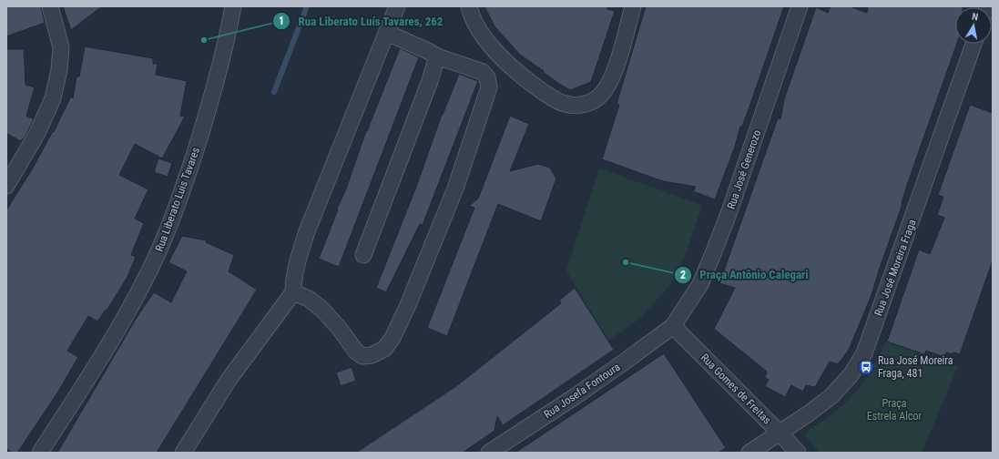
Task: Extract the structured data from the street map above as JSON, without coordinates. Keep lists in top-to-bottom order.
{
  "streets": {
    "street": [
      "Rua José Generozo",
      "Rua Liberato Luis Tavares",
      "Rua José Moreira Fraga",
      "Rua Gomes de Freitas",
      "Rua Josefa Fontoura"
    ]
  },
  "crossings": [
    ["Rua José Generozo", "Rua Gomes de Freitas"],
    ["Rua José Generozo", "Rua Josefa Fontoura"],
    ["Rua José Moreira Fraga", "Rua Gomes de Freitas"],
    ["Rua Gomes de Freitas", "Rua Josefa Fontoura"]
  ],
  "parks": ["Praça Estrela Alcor"],
  "places": {
    "other": ["Rua Liberato Luís Tavares, 262", "Praça Antônio Calegari"],
    "bus stop": ["Rua José Moreira Fraga, 481"]
  },
  "north": "top"
}
